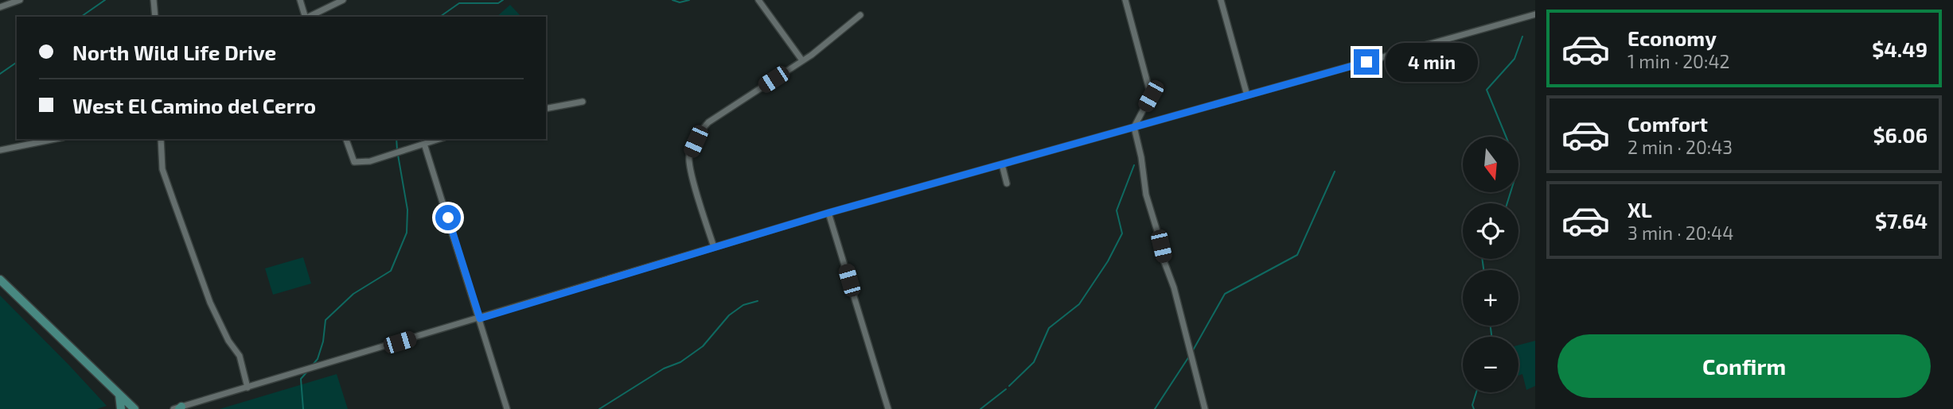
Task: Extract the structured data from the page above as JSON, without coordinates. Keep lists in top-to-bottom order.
{
  "north": "bottom",
  "page": {
    "list": [
      {
        "name": "Economy",
        "note": "1 min · 20:42",
        "value": "$4.49"
      },
      {
        "name": "Comfort",
        "note": "2 min · 20:43",
        "value": "$6.06"
      },
      {
        "name": "XL",
        "note": "3 min · 20:44",
        "value": "$7.64"
      }
    ],
    "banner": ["North Wild Life Drive", "West El Camino del Cerro"],
    "bubble": "4 min",
    "map_buttons": ["+", "−"],
    "buttons": "Confirm"
  }
}
